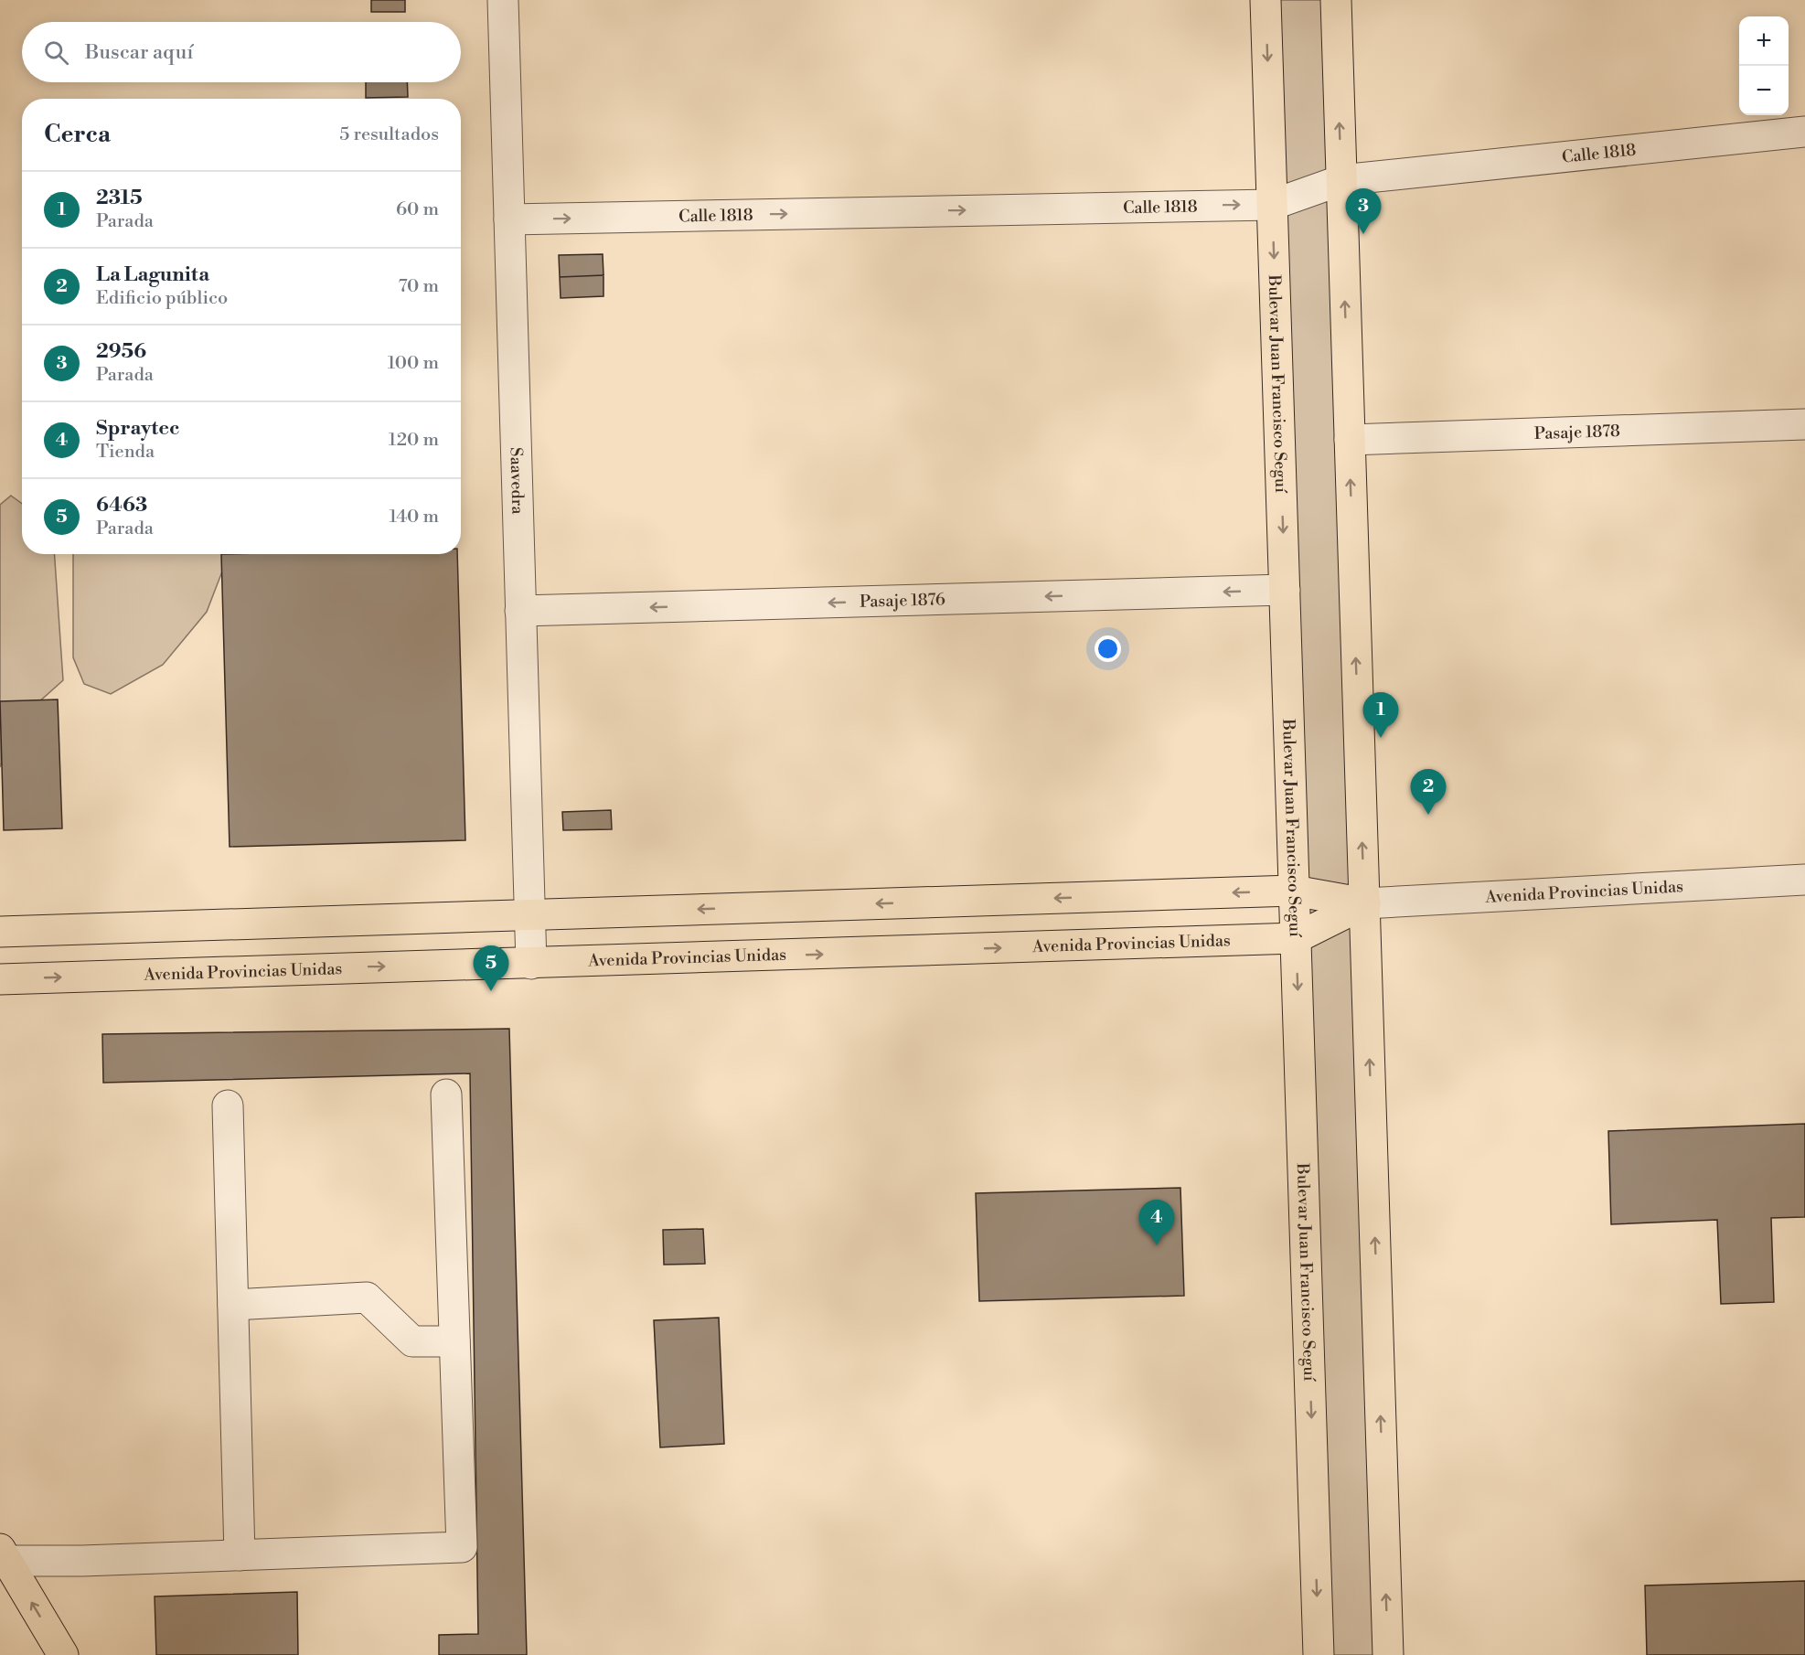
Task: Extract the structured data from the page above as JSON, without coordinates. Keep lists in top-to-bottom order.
{
  "streets": {
    "main road": ["Bulevar Juan Francisco Seguí", "Avenida Provincias Unidas"],
    "street": [
      "Calle 1818",
      "Pasaje 1878",
      "Saavedra",
      "Pasaje 1876"
    ]
  },
  "crossings": [
    ["Calle 1818", "Bulevar Juan Francisco Seguí"],
    ["Calle 1818", "Saavedra"],
    ["Bulevar Juan Francisco Seguí", "Pasaje 1876"],
    ["Bulevar Juan Francisco Seguí", "Avenida Provincias Unidas"],
    ["Saavedra", "Pasaje 1876"],
    ["Saavedra", "Avenida Provincias Unidas"]
  ],
  "one_way": ["Calle 1818", "Pasaje 1876"],
  "page": {
    "map_buttons": ["+", "−"],
    "search": "Buscar aquí",
    "heading": ["Cerca", "5 resultados"],
    "list": [
      {
        "mark": "1",
        "name": "2315",
        "note": "Parada",
        "value": "60 m"
      },
      {
        "mark": "2",
        "name": "La Lagunita",
        "note": "Edificio público",
        "value": "70 m"
      },
      {
        "mark": "3",
        "name": "2956",
        "note": "Parada",
        "value": "100 m"
      },
      {
        "mark": "4",
        "name": "Spraytec",
        "note": "Tienda",
        "value": "120 m"
      },
      {
        "mark": "5",
        "name": "6463",
        "note": "Parada",
        "value": "140 m"
      }
    ],
    "pins": [
      "3",
      "1",
      "2",
      "5",
      "4"
    ]
  }
}
